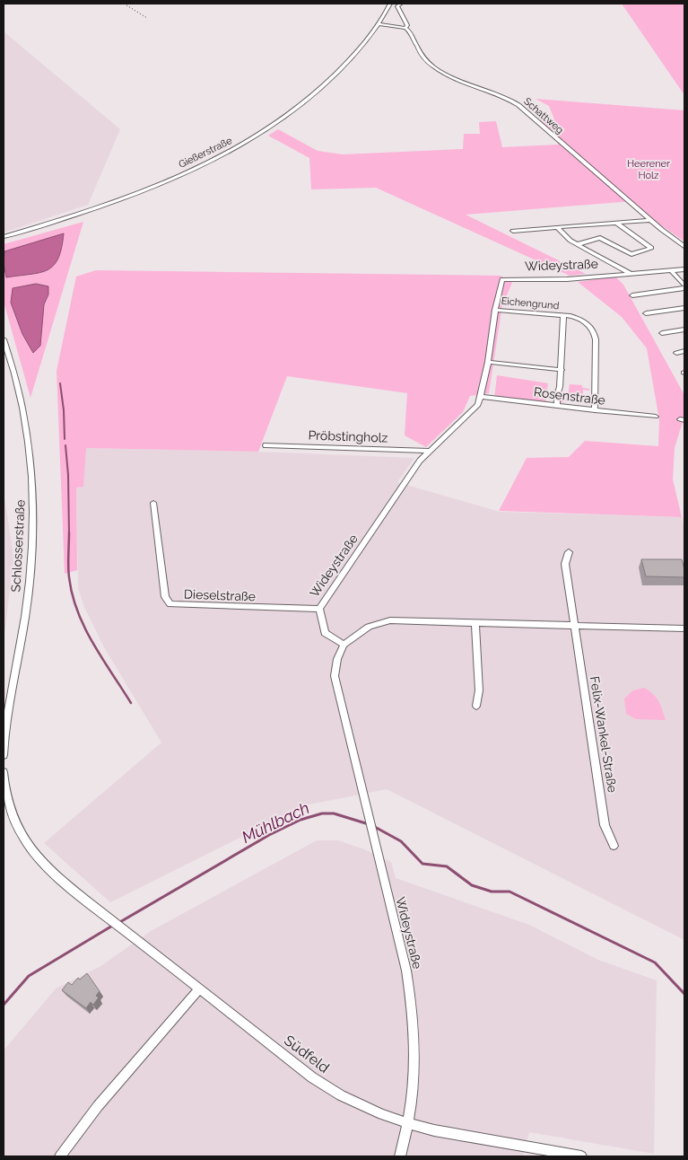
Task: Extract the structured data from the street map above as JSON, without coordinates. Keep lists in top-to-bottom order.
{
  "streets": {
    "street": [
      "Schattweg",
      "Gießerstraße",
      "Wideystraße",
      "Eichengrund",
      "Rosenstraße",
      "Pröbstingholz",
      "Schlosserstraße",
      "Dieselstraße",
      "Felix-Wankel-Straße",
      "Südfeld"
    ]
  },
  "crossings": [
    ["Wideystraße", "Eichengrund"],
    ["Wideystraße", "Rosenstraße"],
    ["Wideystraße", "Pröbstingholz"],
    ["Wideystraße", "Dieselstraße"],
    ["Wideystraße", "Südfeld"],
    ["Eichengrund", "Rosenstraße"]
  ],
  "water": ["Mühlbach"],
  "parks": ["Heerener Holz"]
}
